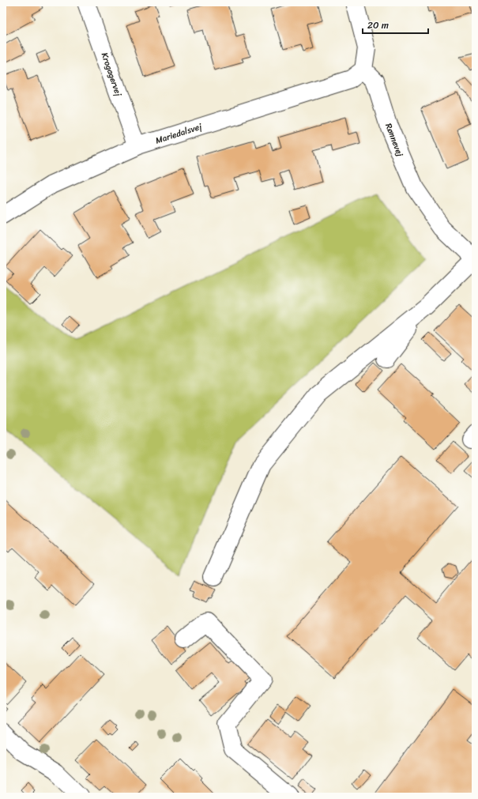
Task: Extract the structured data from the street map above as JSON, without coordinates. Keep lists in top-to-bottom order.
{
  "streets": {
    "street": ["Krogagervej", "Mariedalsvej", "Rønnevej"]
  },
  "crossings": [
    ["Krogagervej", "Mariedalsvej"],
    ["Mariedalsvej", "Rønnevej"]
  ],
  "scale_bar": "20 m"
}
